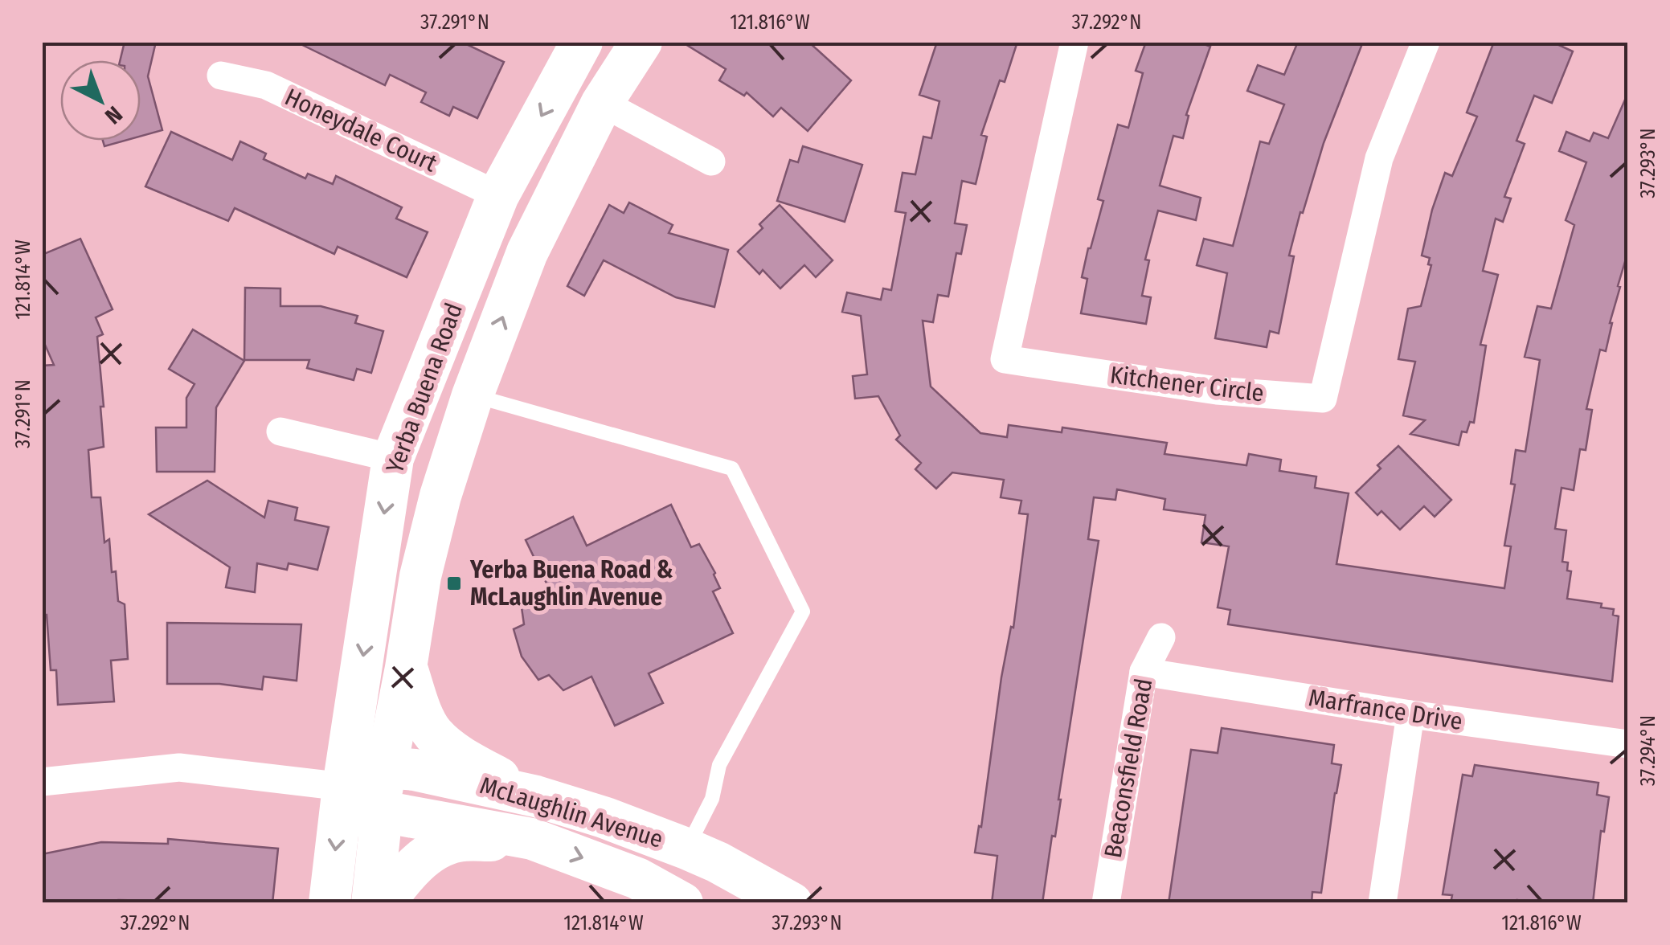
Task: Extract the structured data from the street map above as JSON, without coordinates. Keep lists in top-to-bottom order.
{
  "streets": {
    "main road": ["Yerba Buena Road", "McLaughlin Avenue"],
    "street": [
      "Honeydale Court",
      "Kitchener Circle",
      "Marfrance Drive",
      "Beaconsfield Road"
    ]
  },
  "crossings": [
    ["Honeydale Court", "Yerba Buena Road"],
    ["Yerba Buena Road", "McLaughlin Avenue"],
    ["Marfrance Drive", "Beaconsfield Road"]
  ],
  "places": {
    "transit": ["Yerba Buena Road & McLaughlin Avenue"]
  },
  "north": "bottom right",
  "coordinates": [
    "37.291°N",
    "121.816°W",
    "37.292°N",
    "37.293°N",
    "121.814°W",
    "37.294°N"
  ]
}
